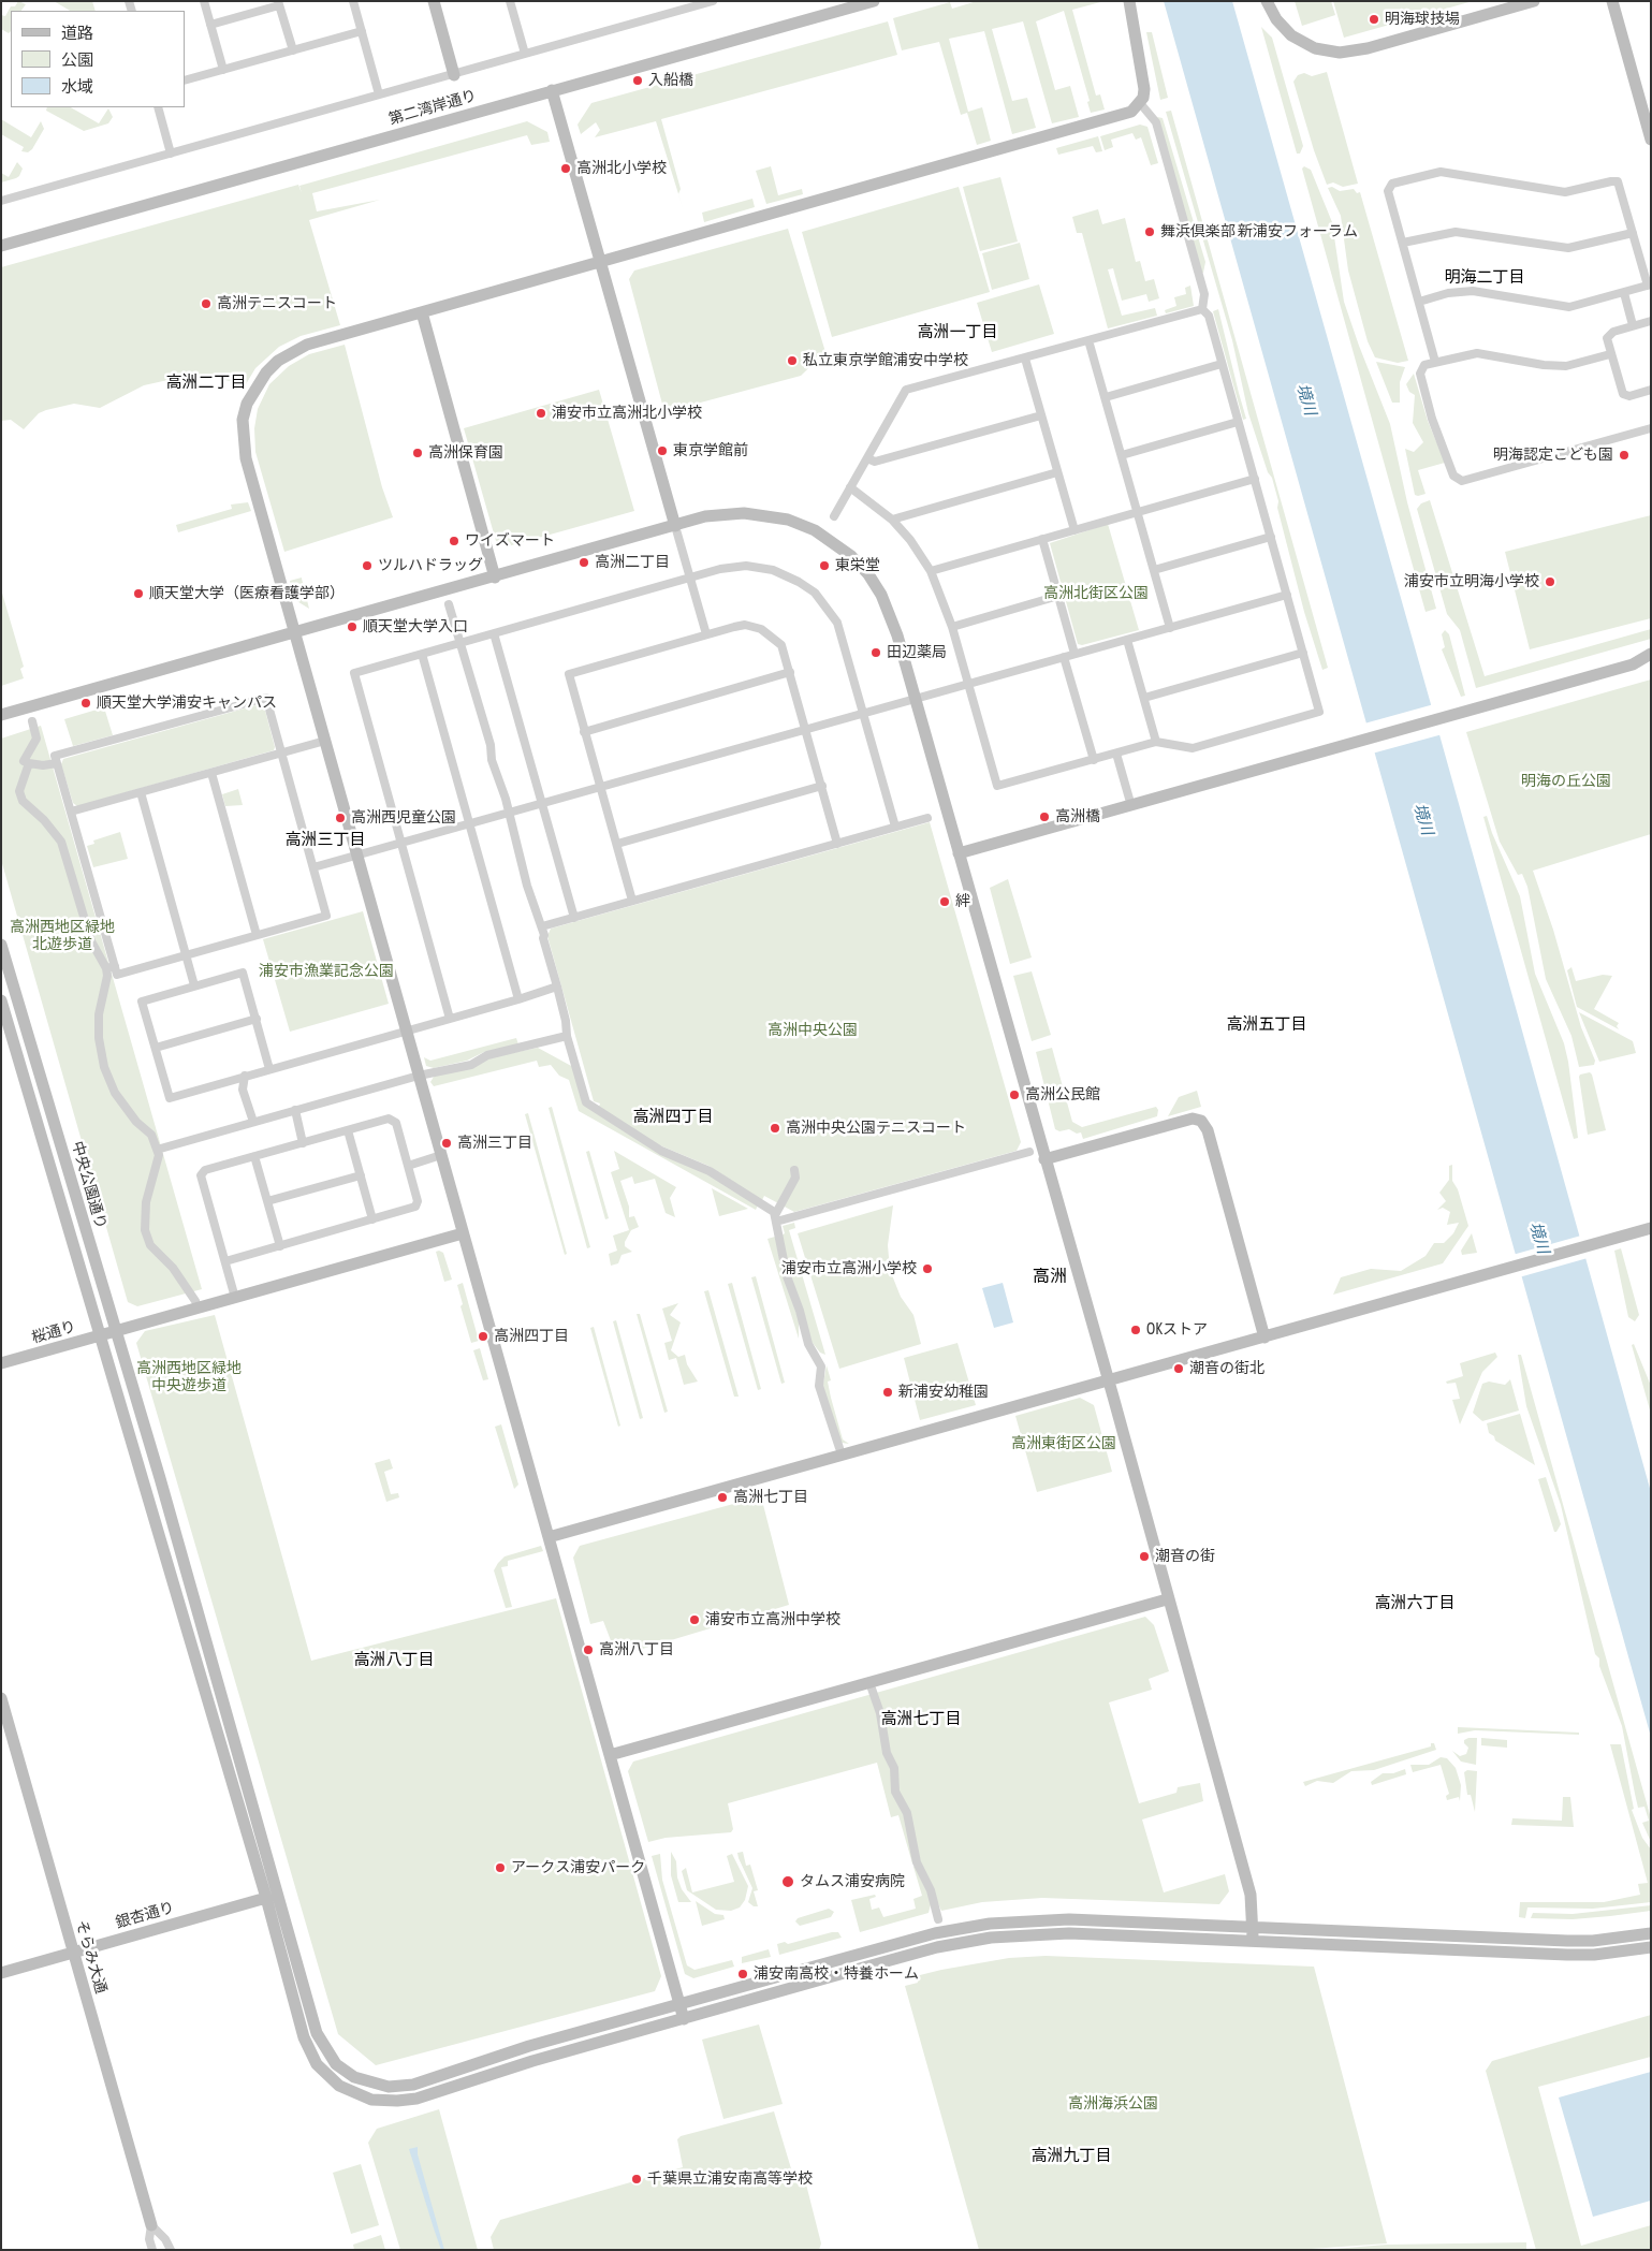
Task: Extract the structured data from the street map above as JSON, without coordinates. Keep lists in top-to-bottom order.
{
  "streets": {
    "street": [
      "第二湾岸通り",
      "中央公園通り",
      "桜通り",
      "銀杏通り",
      "そらみ大通"
    ]
  },
  "crossings": [
    ["中央公園通り", "桜通り"],
    ["銀杏通り", "そらみ大通"]
  ],
  "districts": [
    "明海二丁目",
    "高洲一丁目",
    "高洲二丁目",
    "高洲三丁目",
    "高洲五丁目",
    "高洲四丁目",
    "高洲",
    "高洲六丁目",
    "高洲八丁目",
    "高洲七丁目",
    "高洲九丁目"
  ],
  "water": ["境川"],
  "parks": [
    "高洲北街区公園",
    "明海の丘公園",
    "高洲西地区緑地 北遊歩道",
    "浦安市漁業記念公園",
    "高洲中央公園",
    "高洲西地区緑地 中央遊歩道",
    "高洲東街区公園",
    "高洲海浜公園"
  ],
  "places": [
    "明海球技場",
    "入船橋",
    "高洲北小学校",
    "舞浜倶楽部 新浦安フォーラム",
    "高洲テニスコート",
    "私立東京学館浦安中学校",
    "浦安市立高洲北小学校",
    "東京学館前",
    "高洲保育園",
    "明海認定こども園",
    "ワイズマート",
    "高洲二丁目",
    "ツルハドラッグ",
    "東栄堂",
    "浦安市立明海小学校",
    "順天堂大学（医療看護学部）",
    "順天堂大学入口",
    "田辺薬局",
    "順天堂大学浦安キャンパス",
    "高洲橋",
    "高洲西児童公園",
    "絆",
    "高洲公民館",
    "高洲中央公園テニスコート",
    "高洲三丁目",
    "浦安市立高洲小学校",
    "OKストア",
    "高洲四丁目",
    "潮音の街北",
    "新浦安幼稚園",
    "高洲七丁目",
    "潮音の街",
    "浦安市立高洲中学校",
    "高洲八丁目",
    "アークス浦安パーク",
    "タムス浦安病院",
    "浦安南高校・特養ホーム",
    "千葉県立浦安南高等学校"
  ],
  "legend": ["道路", "公園", "水域"]
}
